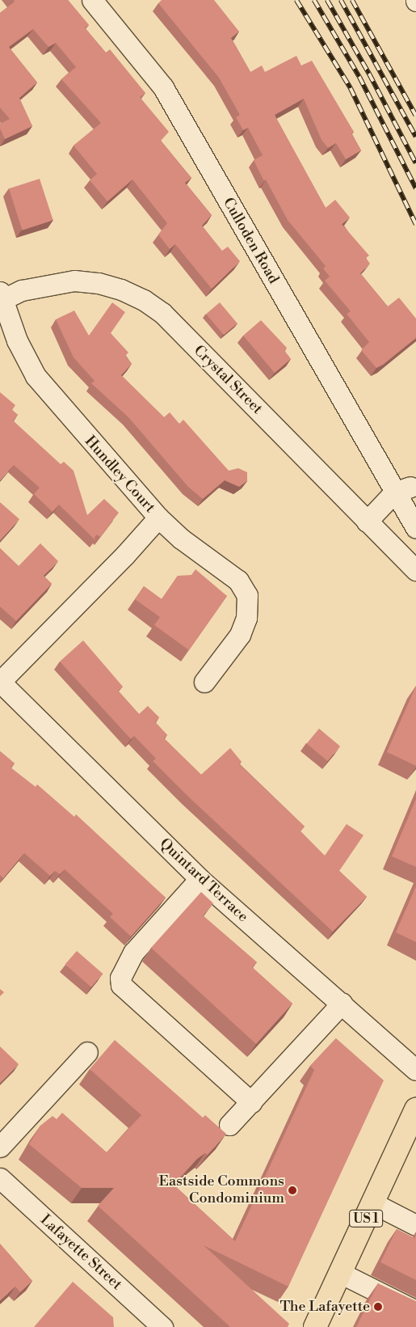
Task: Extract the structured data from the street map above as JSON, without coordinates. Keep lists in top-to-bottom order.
{
  "streets": {
    "main road": ["US 1"],
    "street": [
      "Culloden Road",
      "Crystal Street",
      "Hundley Court",
      "Quintard Terrace",
      "Lafayette Street"
    ]
  },
  "crossings": [
    ["Crystal Street", "Hundley Court"],
    ["Hundley Court", "Quintard Terrace"]
  ],
  "places": ["Eastside Commons Condominium", "The Lafayette"]
}
